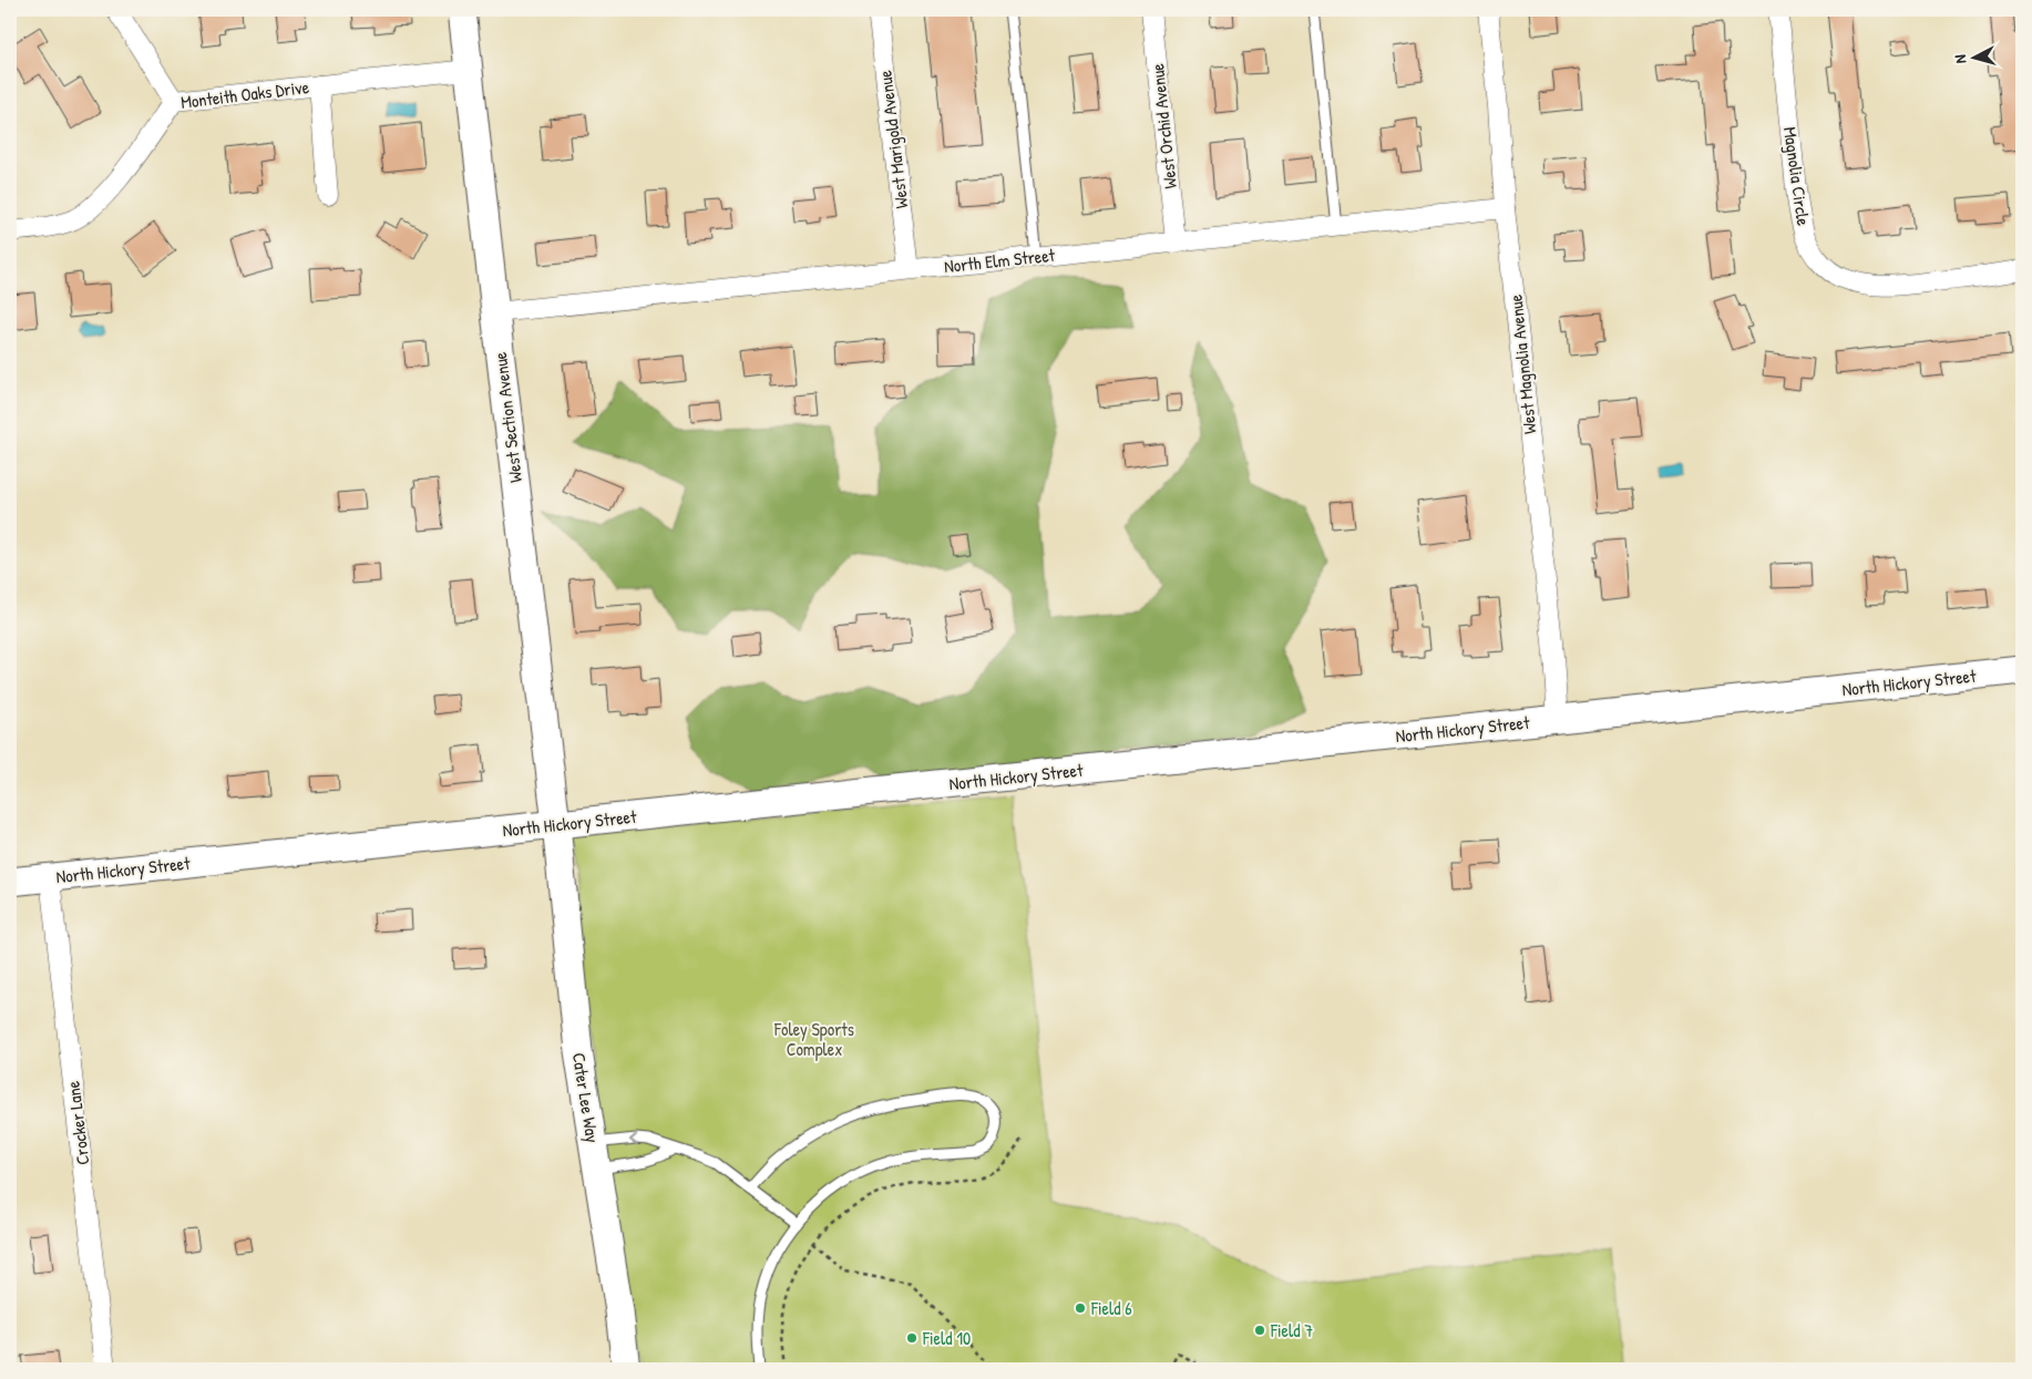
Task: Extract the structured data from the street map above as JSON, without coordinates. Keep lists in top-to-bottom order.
{
  "streets": {
    "street": [
      "Monteith Oaks Drive",
      "West Orchid Avenue",
      "West Marigold Avenue",
      "Magnolia Circle",
      "North Elm Street",
      "West Magnolia Avenue",
      "West Section Avenue",
      "North Hickory Street",
      "Cater Lee Way",
      "Crocker Lane"
    ]
  },
  "crossings": [
    ["Monteith Oaks Drive", "West Section Avenue"],
    ["West Orchid Avenue", "North Elm Street"],
    ["West Marigold Avenue", "North Elm Street"],
    ["North Elm Street", "West Magnolia Avenue"],
    ["North Elm Street", "West Section Avenue"],
    ["West Magnolia Avenue", "North Hickory Street"],
    ["West Section Avenue", "North Hickory Street"],
    ["West Section Avenue", "Cater Lee Way"],
    ["North Hickory Street", "Cater Lee Way"],
    ["North Hickory Street", "Crocker Lane"]
  ],
  "parks": ["Foley Sports Complex"],
  "places": ["Field 6", "Field 7", "Field 10"],
  "north": "left"
}
